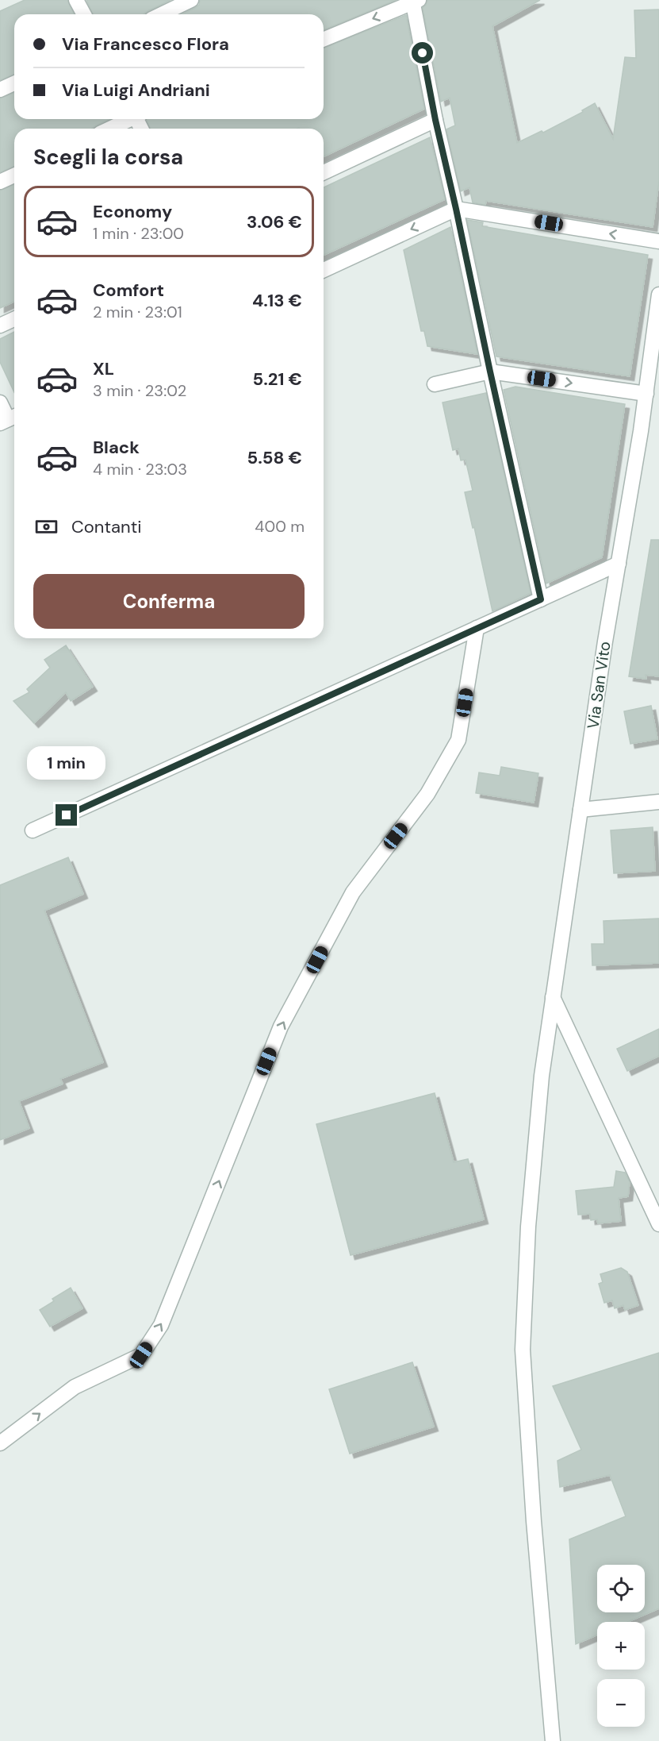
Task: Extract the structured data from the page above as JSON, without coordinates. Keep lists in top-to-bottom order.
{
  "streets": {
    "street": ["Via San Vito"]
  },
  "page": {
    "banner": ["Via Francesco Flora", "Via Luigi Andriani"],
    "heading": "Scegli la corsa",
    "list": [
      {
        "name": "Economy",
        "note": "1 min · 23:00",
        "value": "3.06 €"
      },
      {
        "name": "Comfort",
        "note": "2 min · 23:01",
        "value": "4.13 €"
      },
      {
        "name": "XL",
        "note": "3 min · 23:02",
        "value": "5.21 €"
      },
      {
        "name": "Black",
        "note": "4 min · 23:03",
        "value": "5.58 €"
      }
    ],
    "pay": ["Contanti", "400 m"],
    "buttons": "Conferma",
    "bubble": "1 min",
    "map_buttons": ["+", "−"]
  }
}
